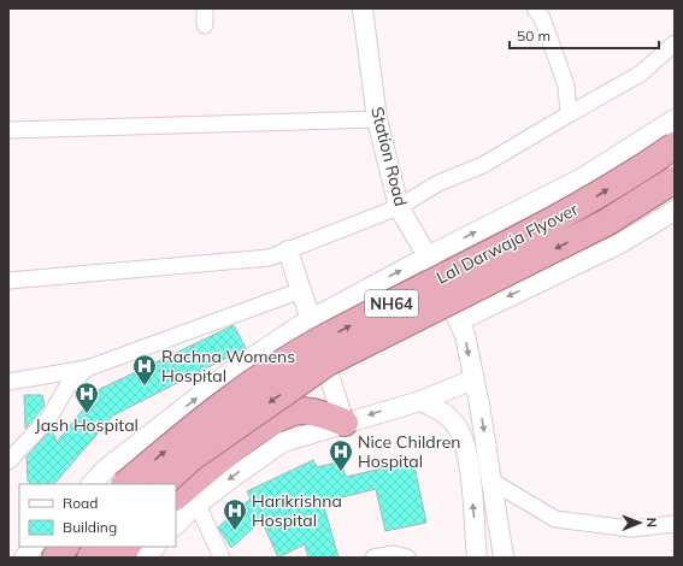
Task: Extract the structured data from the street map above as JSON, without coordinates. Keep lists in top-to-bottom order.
{
  "streets": {
    "highway": ["Lal Darwaja Flyover", "NH64"],
    "street": ["Station Road"]
  },
  "places": {
    "hospital": [
      "Rachna Womens Hospital",
      "Jash Hospital",
      "Nice Children Hospital",
      "Harikrishna Hospital"
    ]
  },
  "legend": ["Road", "Building"],
  "scale_bar": "50 m",
  "north": "right"
}
